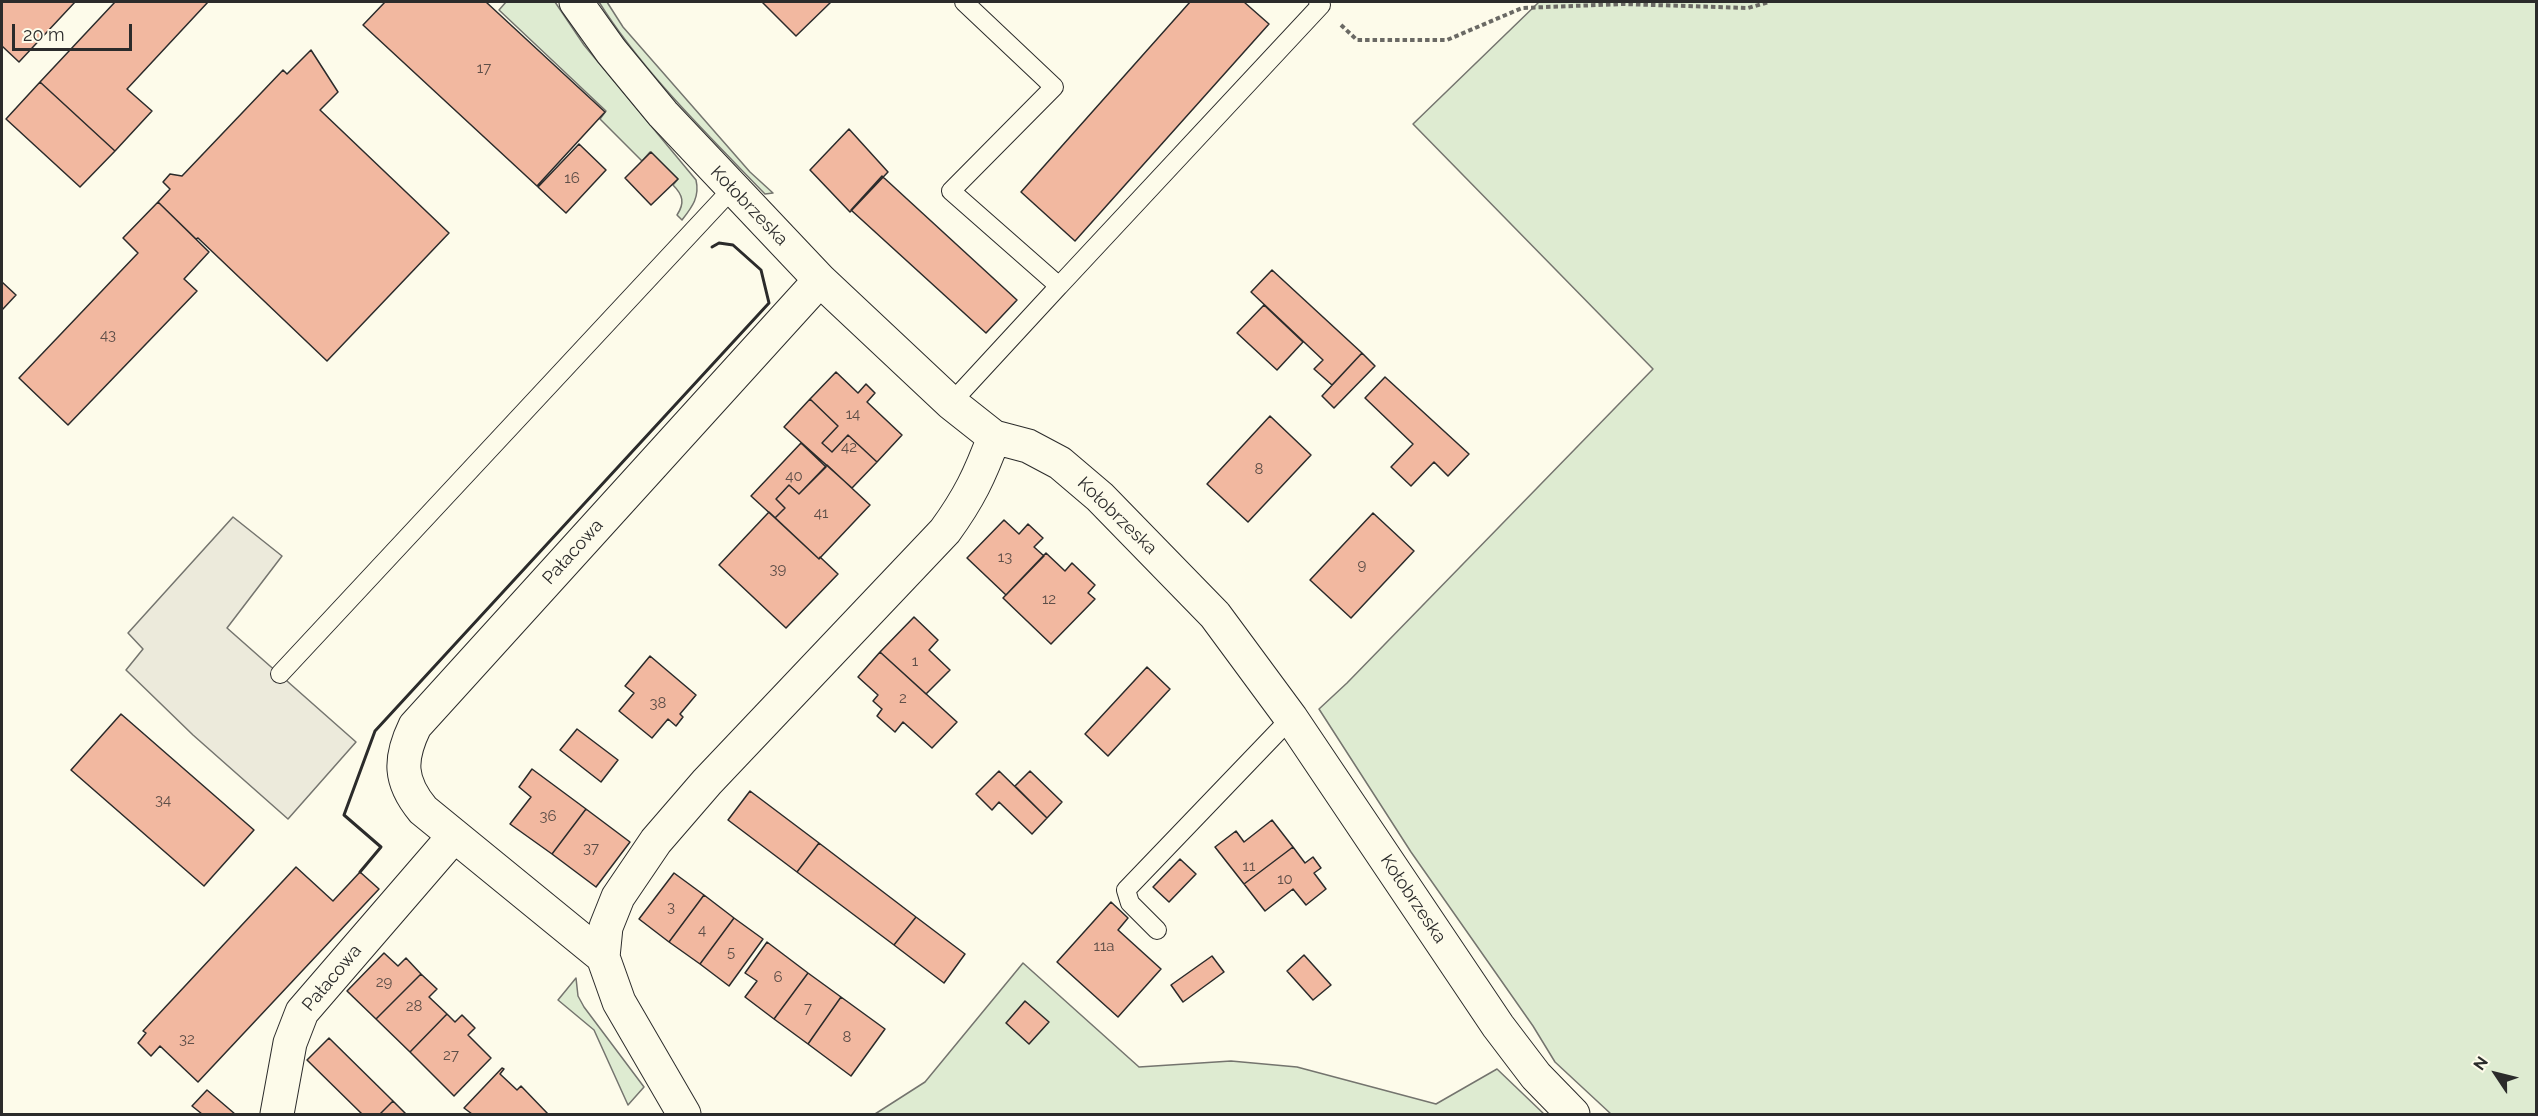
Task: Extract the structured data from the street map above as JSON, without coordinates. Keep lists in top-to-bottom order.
{
  "streets": {
    "street": ["Kołobrzeska", "Pałacowa"]
  },
  "crossings": [
    ["Kołobrzeska", "Pałacowa"]
  ],
  "house_numbers": [
    "17",
    "16",
    "43",
    "14",
    "42",
    "8",
    "40",
    "41",
    "13",
    "9",
    "39",
    "12",
    "1",
    "2",
    "38",
    "34",
    "36",
    "37",
    "11",
    "10",
    "3",
    "4",
    "11a",
    "5",
    "6",
    "29",
    "28",
    "7",
    "8",
    "32",
    "27"
  ],
  "scale_bar": "20 m",
  "north": "top left"
}
